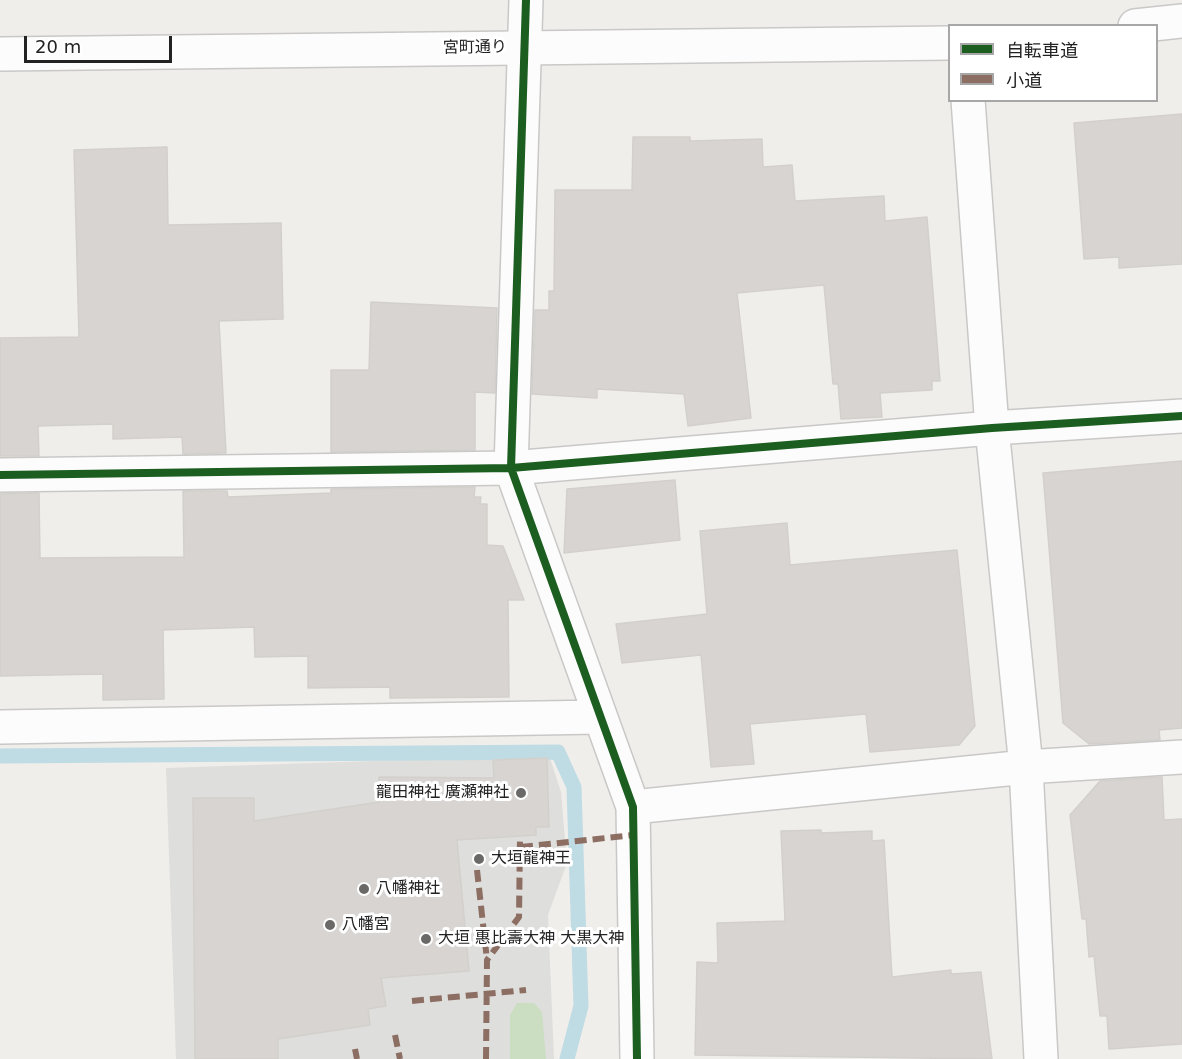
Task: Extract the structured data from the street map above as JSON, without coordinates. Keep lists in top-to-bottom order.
{
  "streets": {
    "street": ["宮町通り"]
  },
  "places": [
    "龍田神社 廣瀬神社",
    "大垣龍神王",
    "八幡神社",
    "八幡宮",
    "大垣 惠比壽大神 大黒大神"
  ],
  "legend": ["自転車道", "小道"],
  "scale_bar": "20 m"
}
